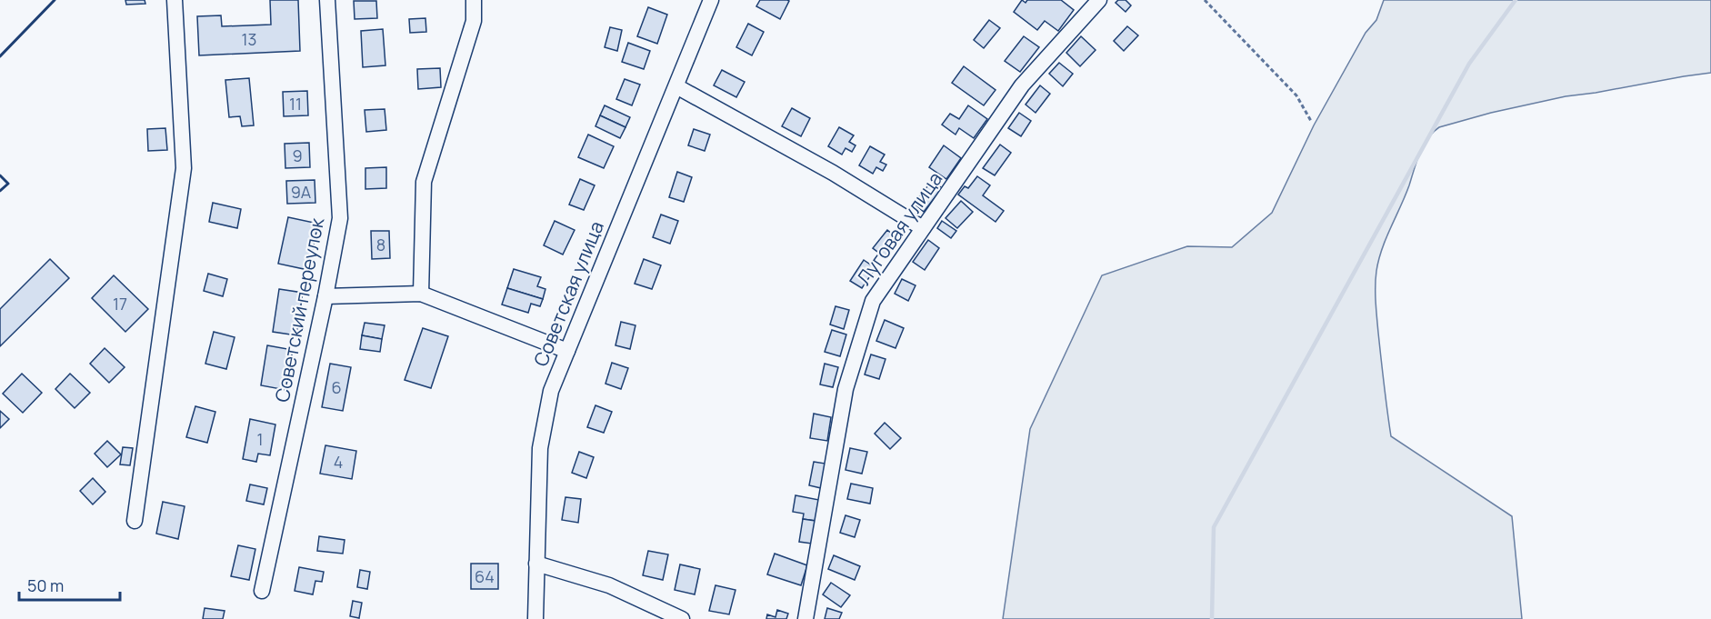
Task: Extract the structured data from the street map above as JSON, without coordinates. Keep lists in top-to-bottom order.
{
  "streets": {
    "street": ["Луговая улица", "Советская улица", "Советский переулок"]
  },
  "house_numbers": [
    "13",
    "11",
    "9",
    "9А",
    "8",
    "17",
    "6",
    "1",
    "4",
    "64"
  ],
  "scale_bar": "50 m"
}
